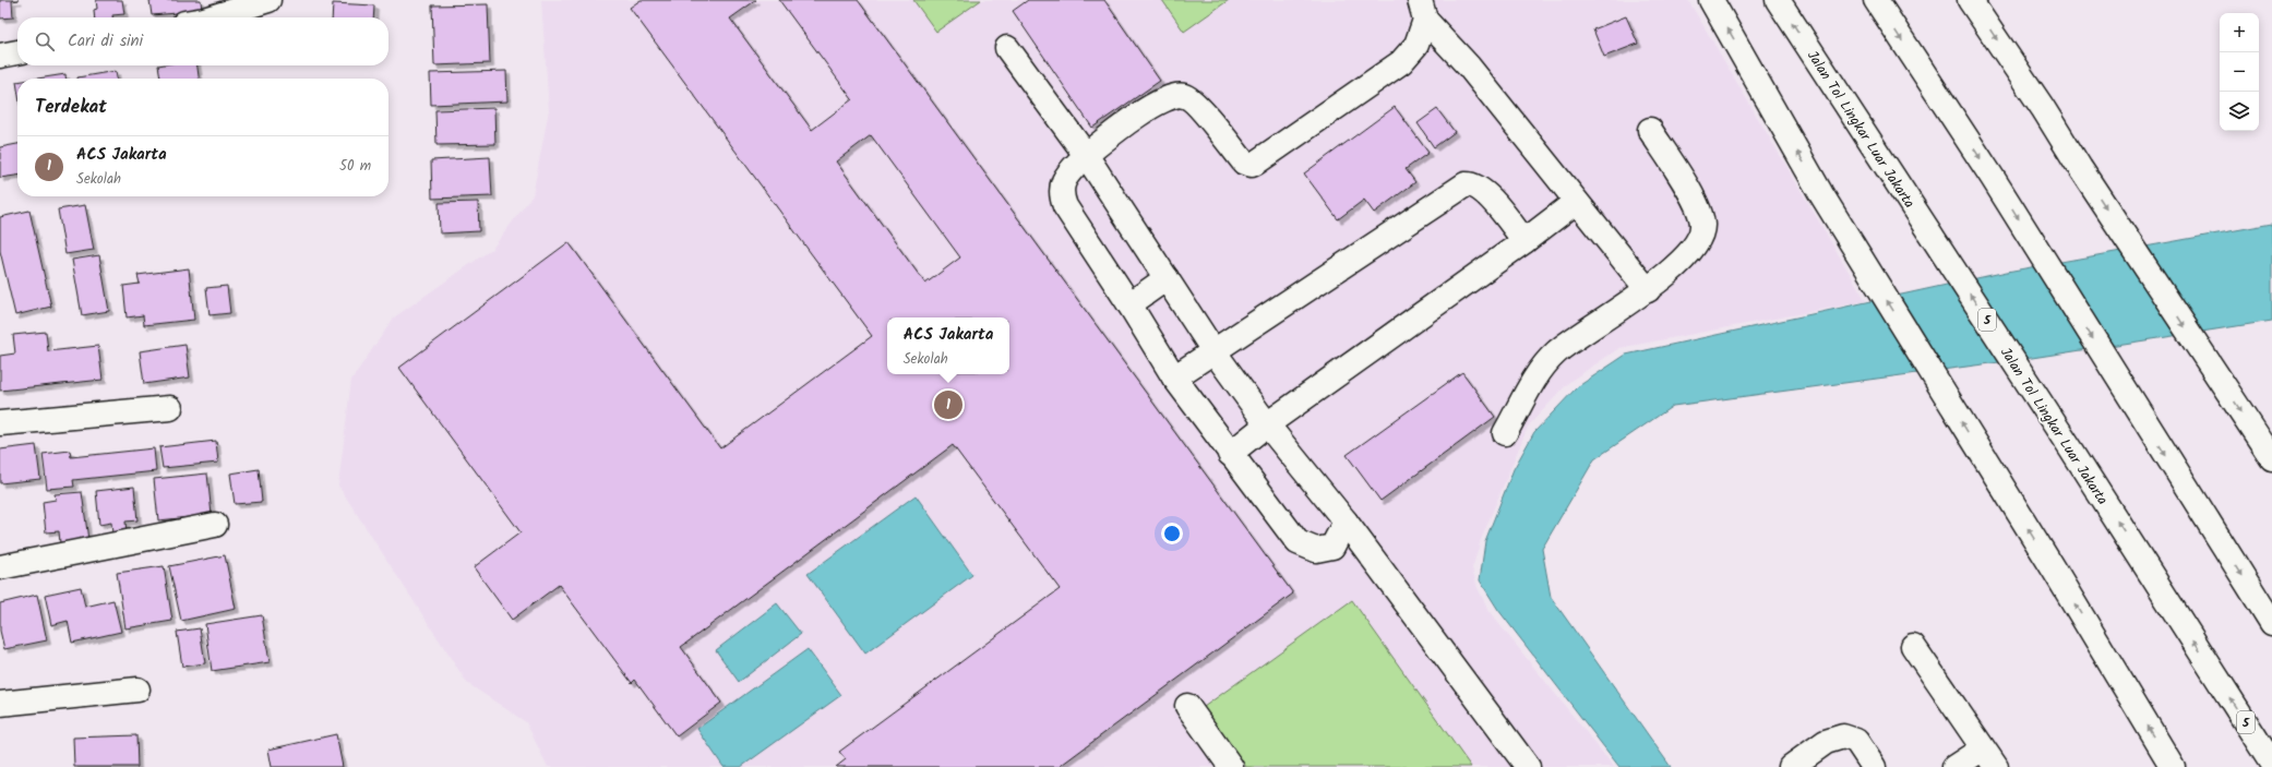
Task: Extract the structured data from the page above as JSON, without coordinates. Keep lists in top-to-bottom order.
{
  "streets": {
    "main road": ["Jalan Tol Lingkar Luar Jakarta", "5"]
  },
  "page": {
    "map_buttons": ["+", "−"],
    "search": "Cari di sini",
    "heading": "Terdekat",
    "list": [
      {
        "mark": "1",
        "name": "ACS Jakarta",
        "note": "Sekolah",
        "value": "50 m"
      }
    ],
    "popup": ["ACS Jakarta", "Sekolah"],
    "pins": "1"
  }
}
